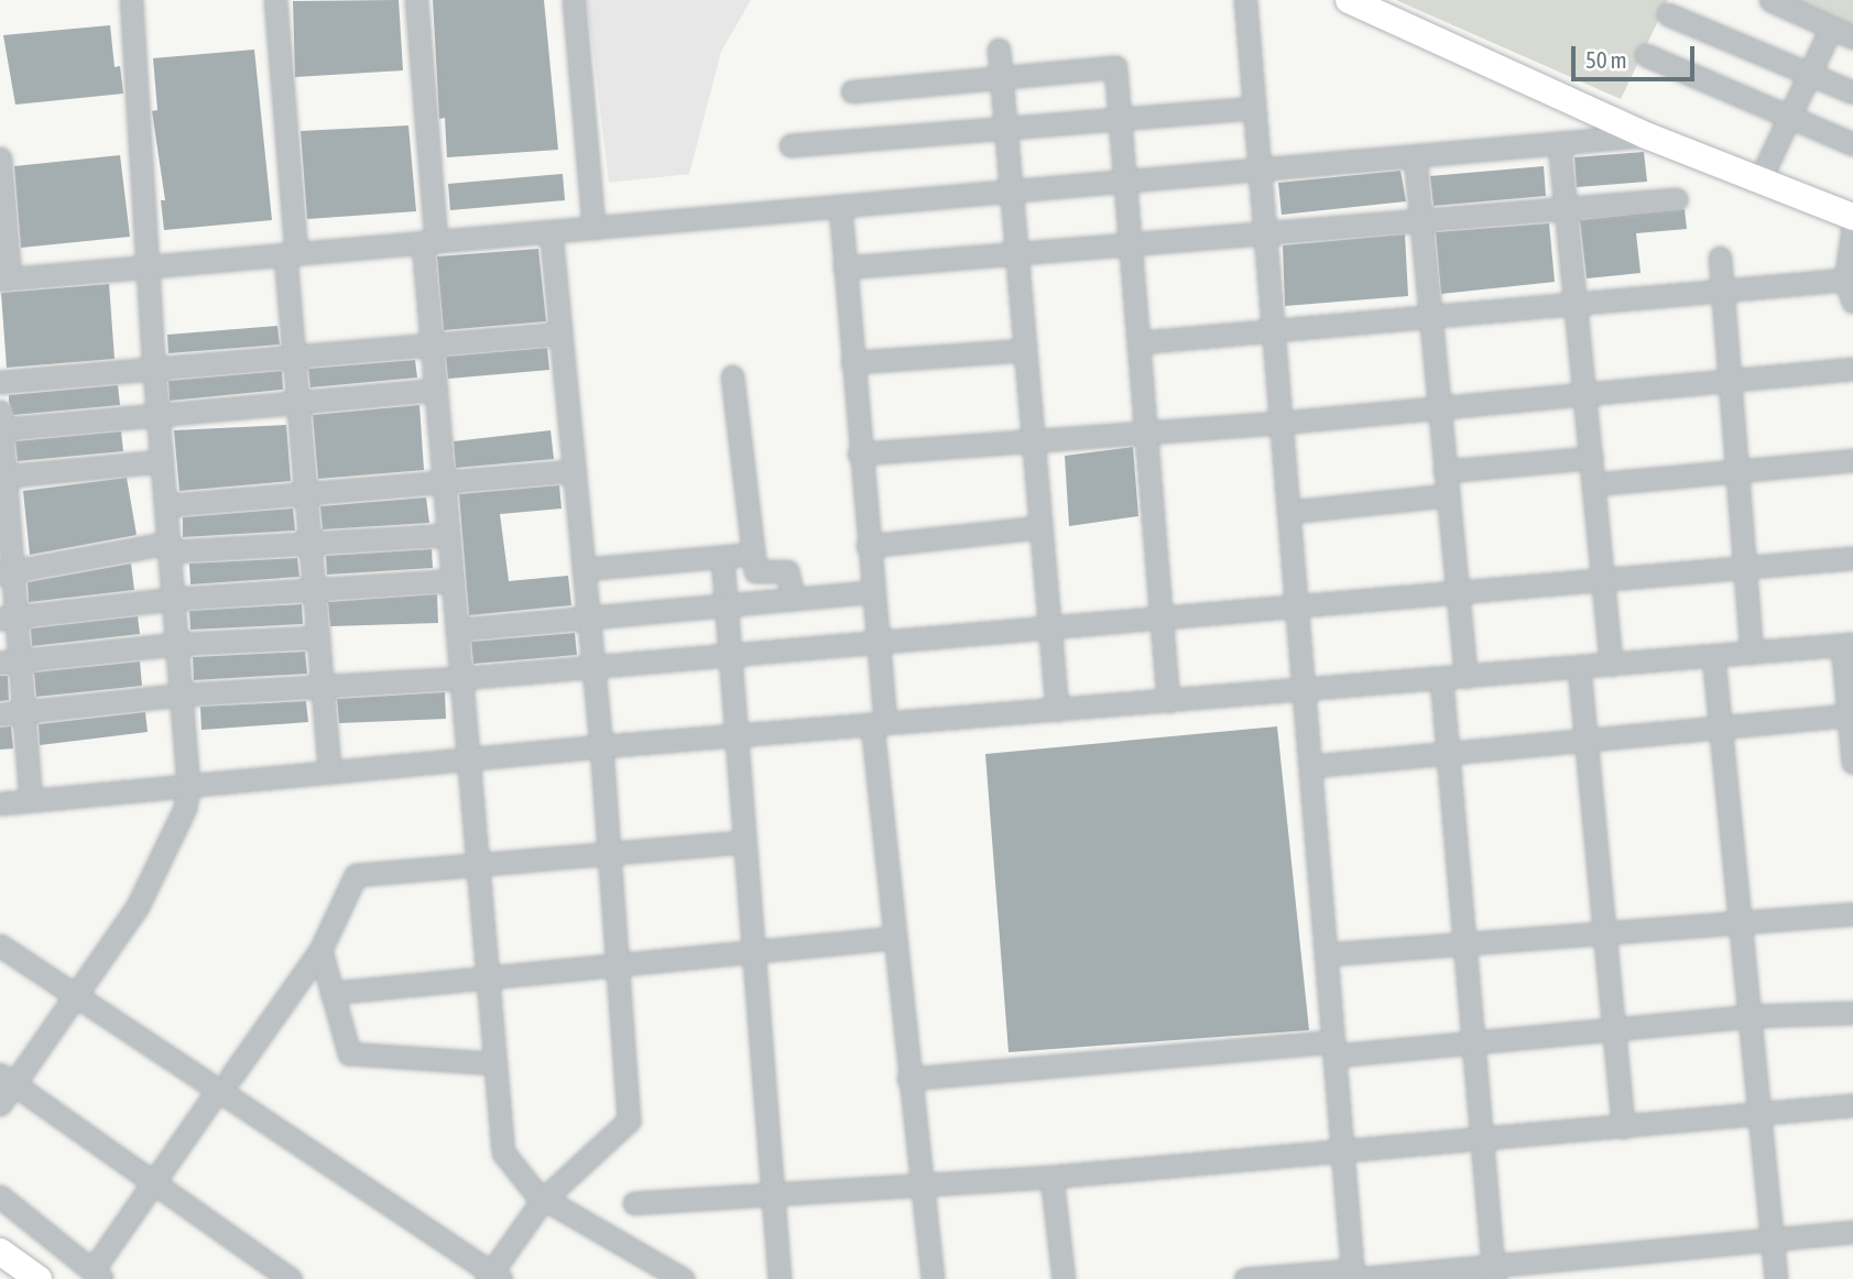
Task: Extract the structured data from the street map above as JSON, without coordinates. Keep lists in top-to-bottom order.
{
  "scale_bar": "50 m"
}
